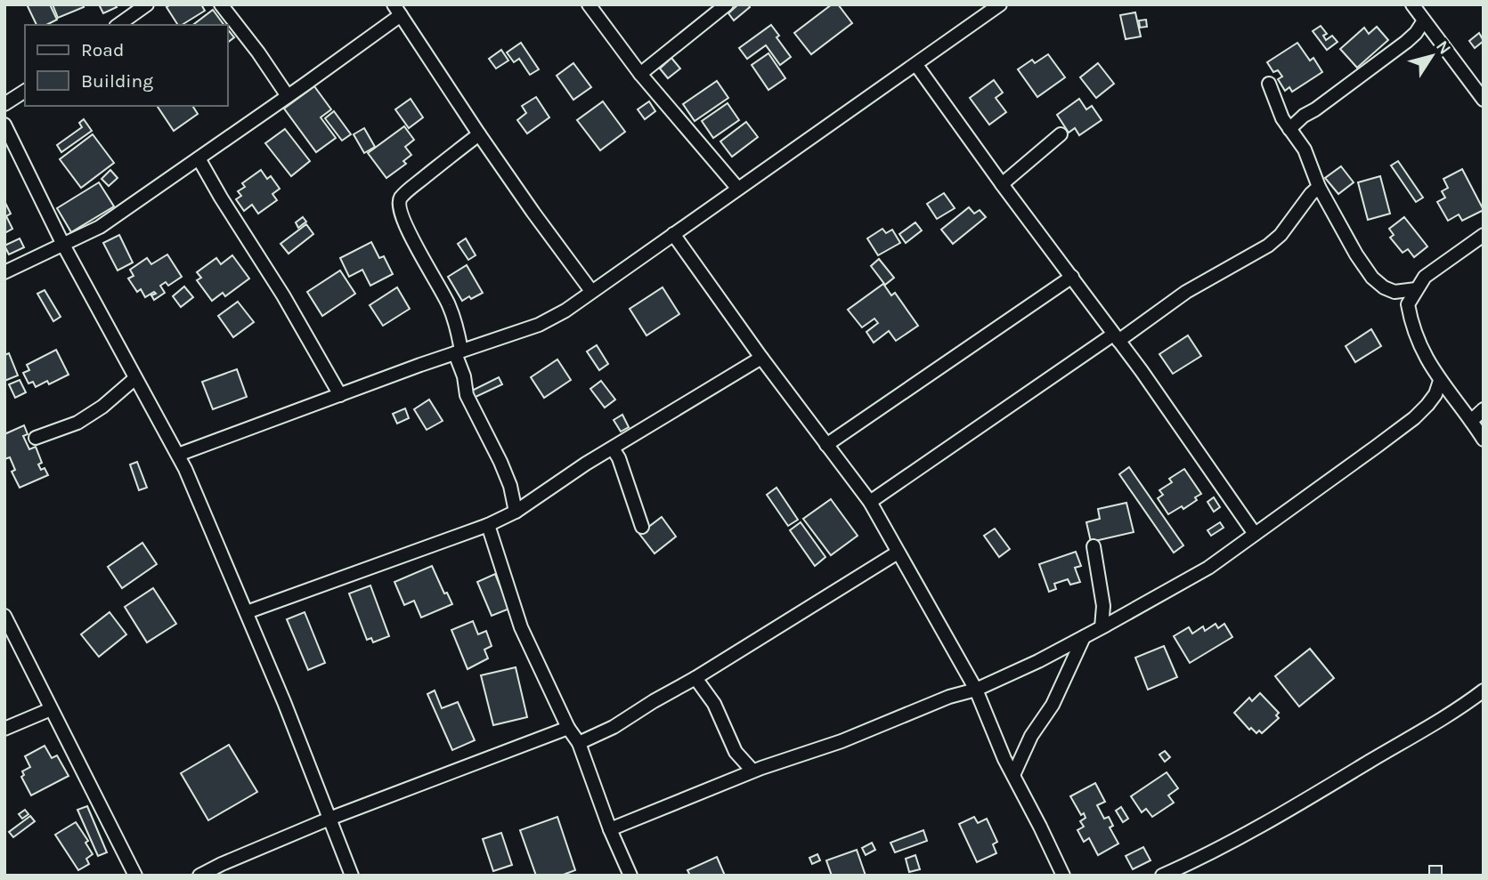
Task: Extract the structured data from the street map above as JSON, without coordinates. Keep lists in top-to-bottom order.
{
  "legend": ["Road", "Building"],
  "north": "top right"
}
